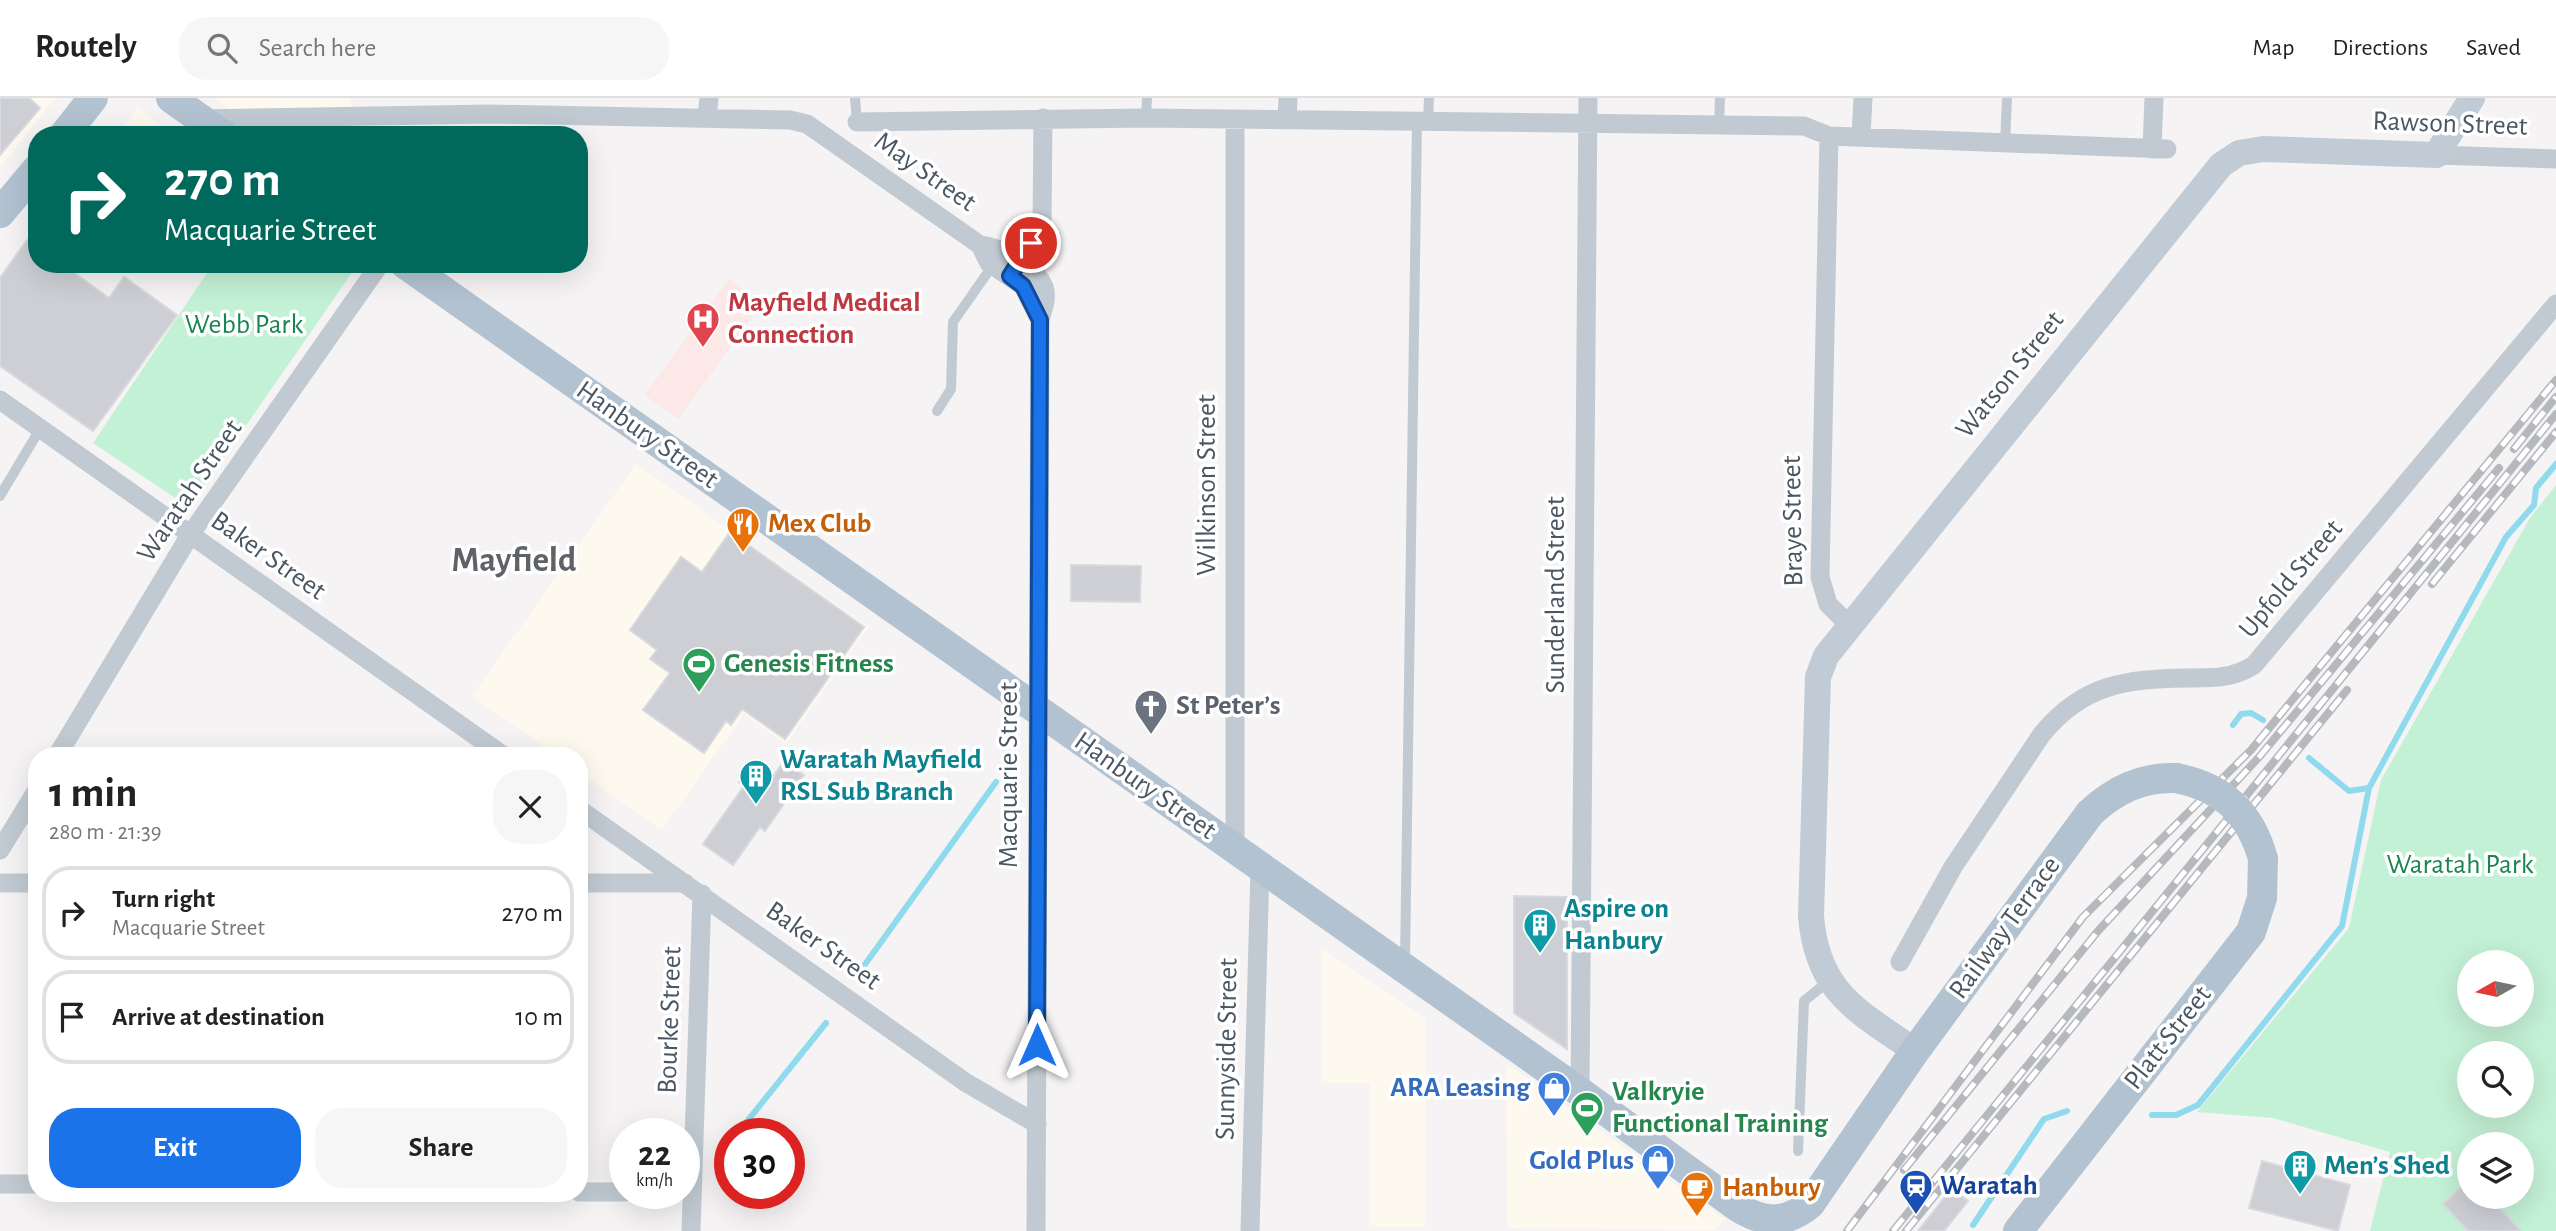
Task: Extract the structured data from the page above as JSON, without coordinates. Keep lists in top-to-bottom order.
{
  "streets": {
    "main road": ["Hanbury Street", "Railway Terrace", "Platt Street"],
    "street": [
      "Rawson Street",
      "May Street",
      "Watson Street",
      "Wilkinson Street",
      "Waratah Street",
      "Braye Street",
      "Baker Street",
      "Upfold Street",
      "Sunderland Street",
      "Macquarie Street",
      "Bourke Street",
      "Sunnyside Street"
    ]
  },
  "crossings": [
    ["Rawson Street", "Watson Street"],
    ["May Street", "Macquarie Street"],
    ["Watson Street", "Braye Street"],
    ["Hanbury Street", "Wilkinson Street"],
    ["Hanbury Street", "Sunderland Street"],
    ["Hanbury Street", "Macquarie Street"],
    ["Hanbury Street", "Railway Terrace"],
    ["Hanbury Street", "Sunnyside Street"],
    ["Waratah Street", "Baker Street"],
    ["Baker Street", "Macquarie Street"],
    ["Baker Street", "Bourke Street"],
    ["Railway Terrace", "Platt Street"]
  ],
  "districts": ["Mayfield"],
  "parks": ["Webb Park", "Waratah Park"],
  "places": {
    "hospital": ["Mayfield Medical Connection"],
    "restaurant": ["Mex Club"],
    "sports": ["Genesis Fitness", "Valkryie Functional Training"],
    "church": ["St Peter’s"],
    "building": ["Waratah Mayfield RSL Sub Branch", "Aspire on Hanbury", "Men’s Shed"],
    "shop": ["ARA Leasing", "Gold Plus"],
    "station": ["Waratah"],
    "cafe": ["Hanbury"]
  },
  "north": "left",
  "page": {
    "header": "Routely",
    "search": "Search here",
    "nav": ["Map", "Directions", "Saved"],
    "turn": ["270 m", "Macquarie Street"],
    "heading": ["1 min", "280 m · 21:39"],
    "list": [
      {
        "name": "Turn right",
        "note": "Macquarie Street",
        "value": "270 m"
      },
      {
        "name": "Arrive at destination",
        "value": "10 m"
      }
    ],
    "buttons": ["Exit", "Share"],
    "speed": "22 km/h",
    "limit": "30"
  }
}
